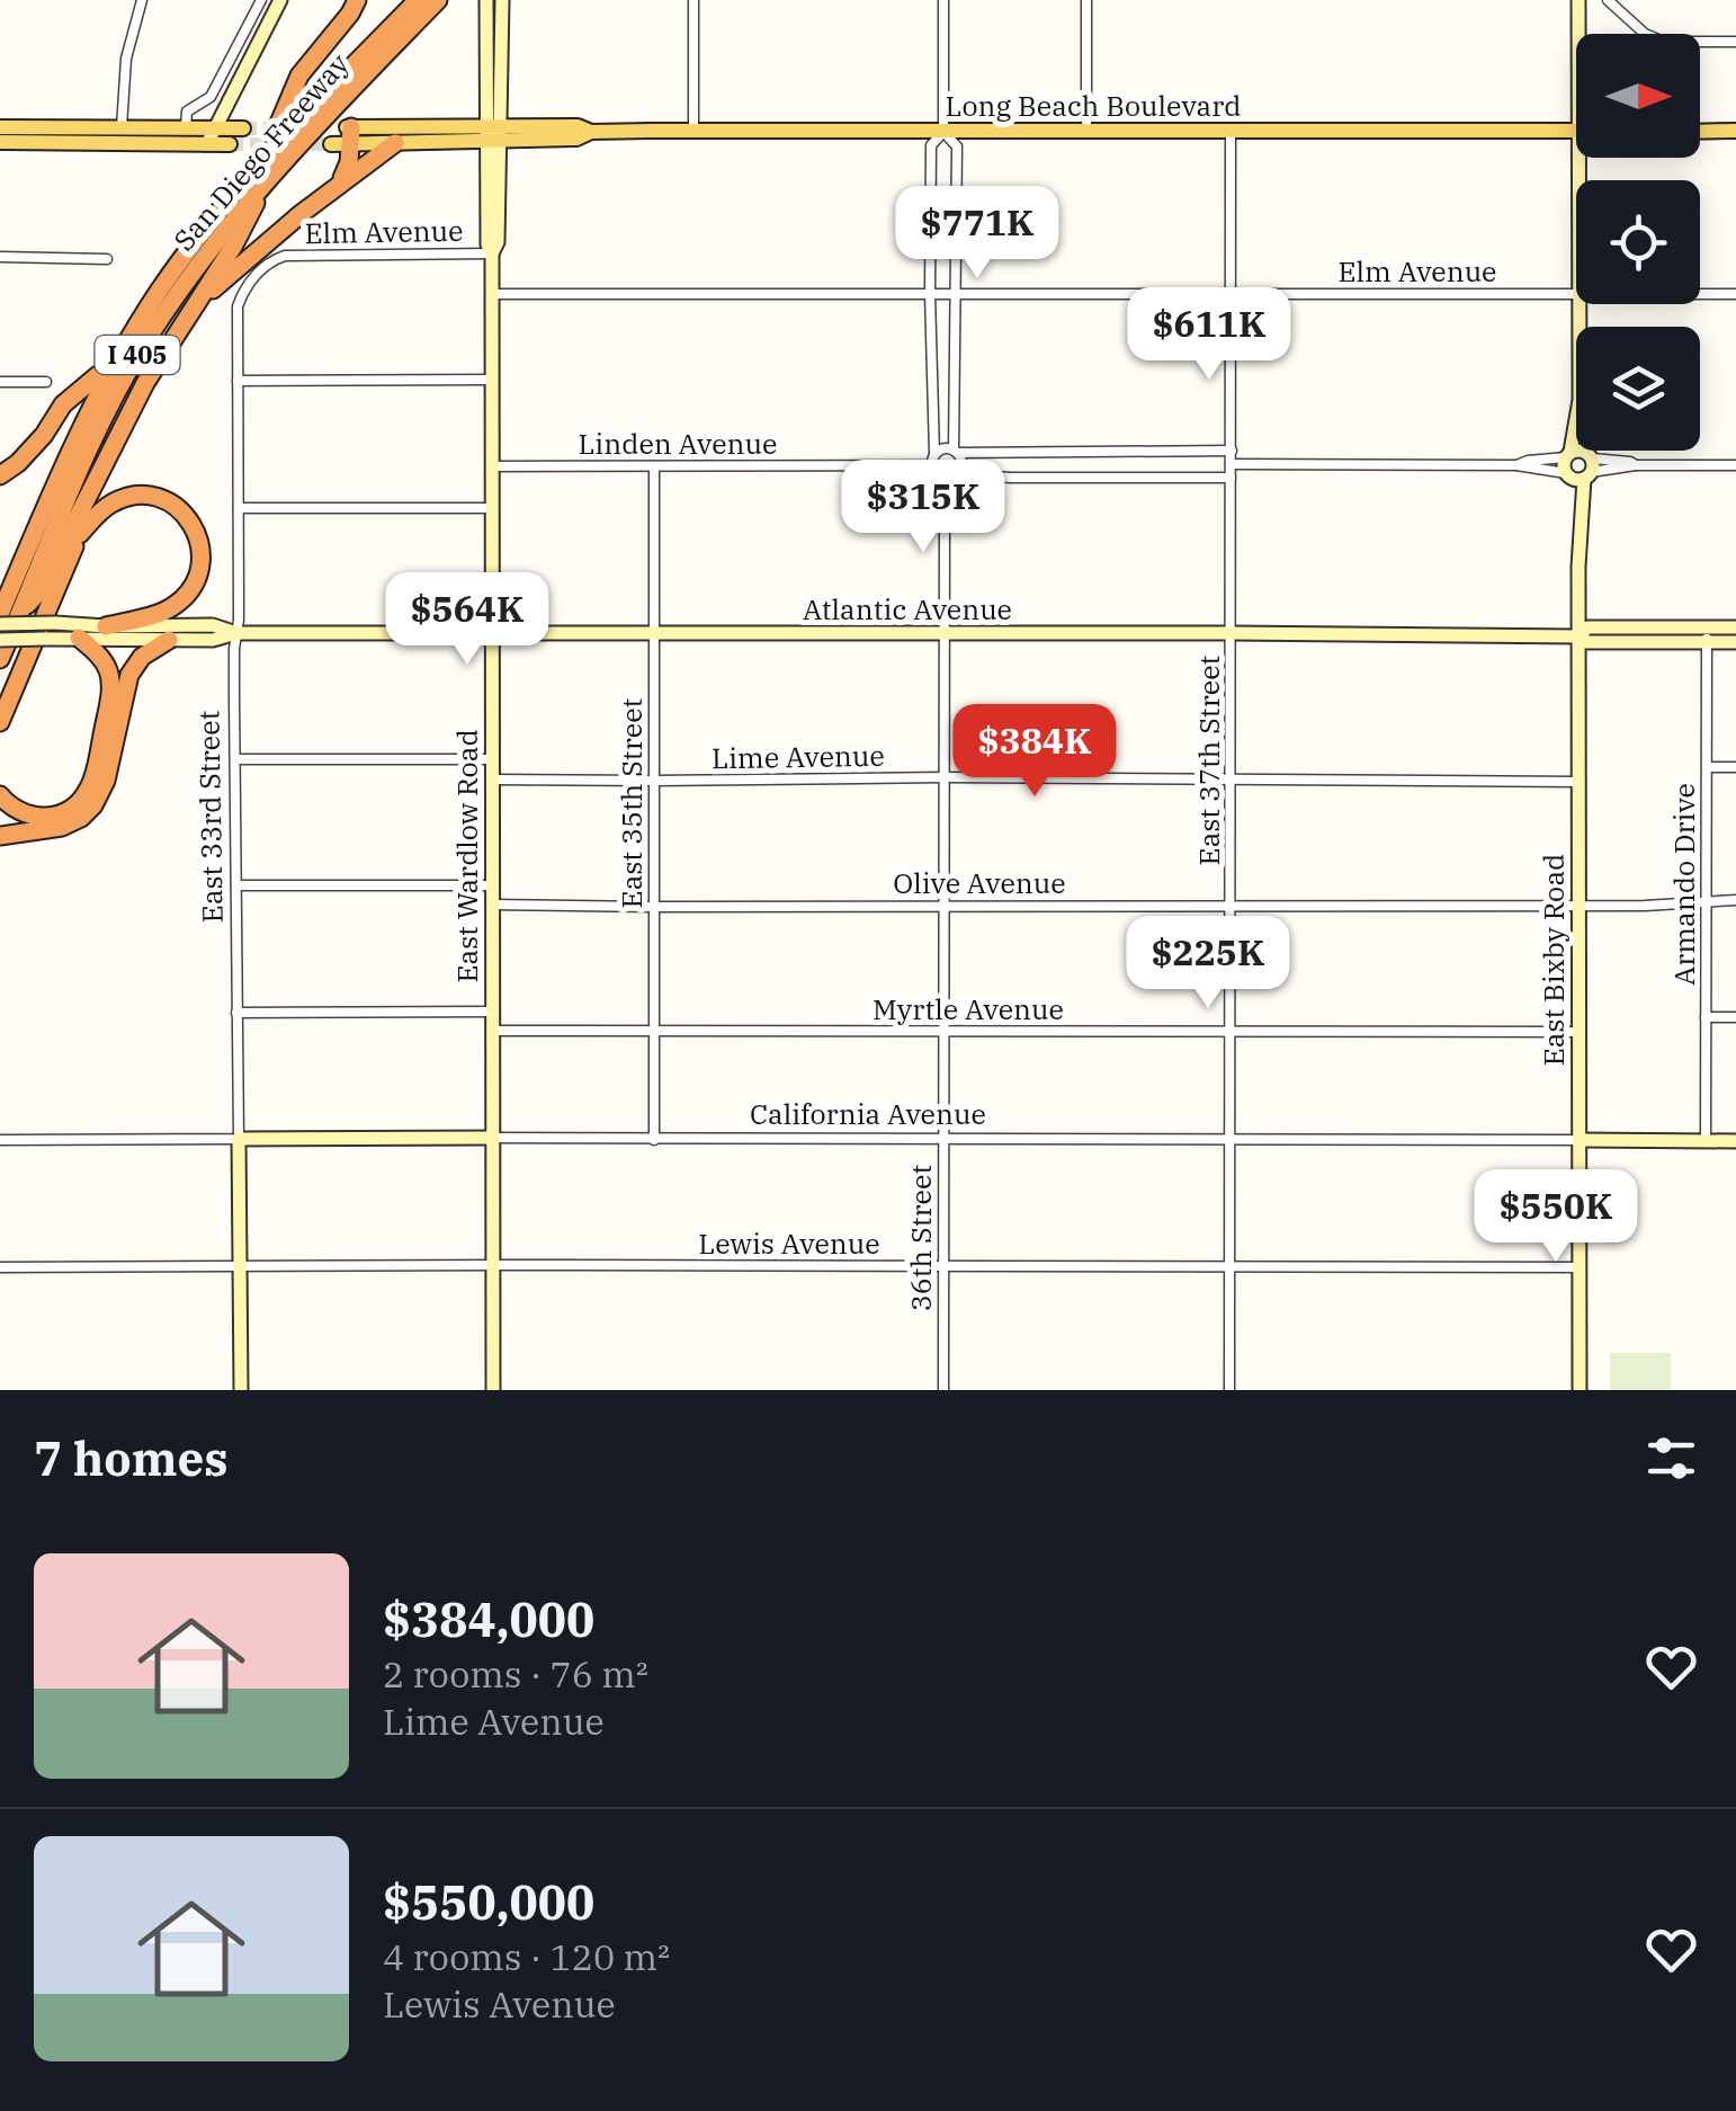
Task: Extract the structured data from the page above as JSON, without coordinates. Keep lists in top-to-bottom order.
{
  "streets": {
    "highway": ["San Diego Freeway", "I 405"],
    "main road": [
      "Long Beach Boulevard",
      "Atlantic Avenue",
      "East 33rd Street",
      "East Wardlow Road",
      "East Bixby Road",
      "California Avenue"
    ],
    "street": [
      "Elm Avenue",
      "Linden Avenue",
      "Lime Avenue",
      "East 37th Street",
      "East 35th Street",
      "Olive Avenue",
      "Armando Drive",
      "Myrtle Avenue",
      "36th Street",
      "Lewis Avenue"
    ]
  },
  "crossings": [
    ["Long Beach Boulevard", "East 37th Street"],
    ["Long Beach Boulevard", "East Wardlow Road"],
    ["Elm Avenue", "East 37th Street"],
    ["Elm Avenue", "East 33rd Street"],
    ["Elm Avenue", "East Wardlow Road"],
    ["Linden Avenue", "East 35th Street"],
    ["Linden Avenue", "East Wardlow Road"],
    ["Linden Avenue", "36th Street"],
    ["Atlantic Avenue", "East 37th Street"],
    ["Atlantic Avenue", "East 35th Street"],
    ["Atlantic Avenue", "East 33rd Street"],
    ["Atlantic Avenue", "East Wardlow Road"],
    ["Atlantic Avenue", "Armando Drive"],
    ["Atlantic Avenue", "East Bixby Road"],
    ["Atlantic Avenue", "36th Street"],
    ["Lime Avenue", "East 37th Street"],
    ["Lime Avenue", "East 35th Street"],
    ["Lime Avenue", "East Wardlow Road"],
    ["Lime Avenue", "East Bixby Road"],
    ["Lime Avenue", "36th Street"],
    ["East 37th Street", "Olive Avenue"],
    ["East 37th Street", "Myrtle Avenue"],
    ["East 37th Street", "California Avenue"],
    ["East 37th Street", "Lewis Avenue"],
    ["East 35th Street", "Olive Avenue"],
    ["East 35th Street", "Myrtle Avenue"],
    ["East 35th Street", "California Avenue"],
    ["East 33rd Street", "California Avenue"],
    ["East 33rd Street", "Lewis Avenue"],
    ["East Wardlow Road", "Olive Avenue"],
    ["East Wardlow Road", "Myrtle Avenue"],
    ["East Wardlow Road", "California Avenue"],
    ["East Wardlow Road", "Lewis Avenue"],
    ["Olive Avenue", "Armando Drive"],
    ["Olive Avenue", "East Bixby Road"],
    ["Olive Avenue", "36th Street"],
    ["Armando Drive", "California Avenue"],
    ["East Bixby Road", "Myrtle Avenue"],
    ["East Bixby Road", "California Avenue"],
    ["East Bixby Road", "Lewis Avenue"],
    ["Myrtle Avenue", "36th Street"],
    ["California Avenue", "36th Street"],
    ["36th Street", "Lewis Avenue"]
  ],
  "north": "right",
  "page": {
    "price": [
      "$771K",
      "$611K",
      "$315K",
      "$564K",
      "$384K",
      "$225K",
      "$550K"
    ],
    "heading": "7 homes",
    "list": [
      {
        "name": "$384,000",
        "note": "2 rooms · 76 m² · Lime Avenue"
      },
      {
        "name": "$550,000",
        "note": "4 rooms · 120 m² · Lewis Avenue"
      }
    ]
  }
}
